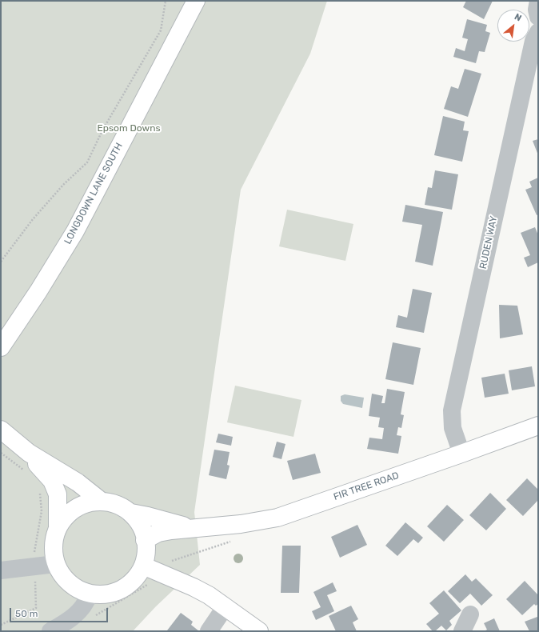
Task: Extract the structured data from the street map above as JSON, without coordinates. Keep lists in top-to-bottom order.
{
  "streets": {
    "main road": ["LONGDOWN LANE SOUTH", "FIR TREE ROAD"],
    "street": ["RUDEN WAY"]
  },
  "crossings": [
    ["RUDEN WAY", "FIR TREE ROAD"]
  ],
  "parks": ["Epsom Downs"],
  "scale_bar": "50 m",
  "north": "top right"
}
